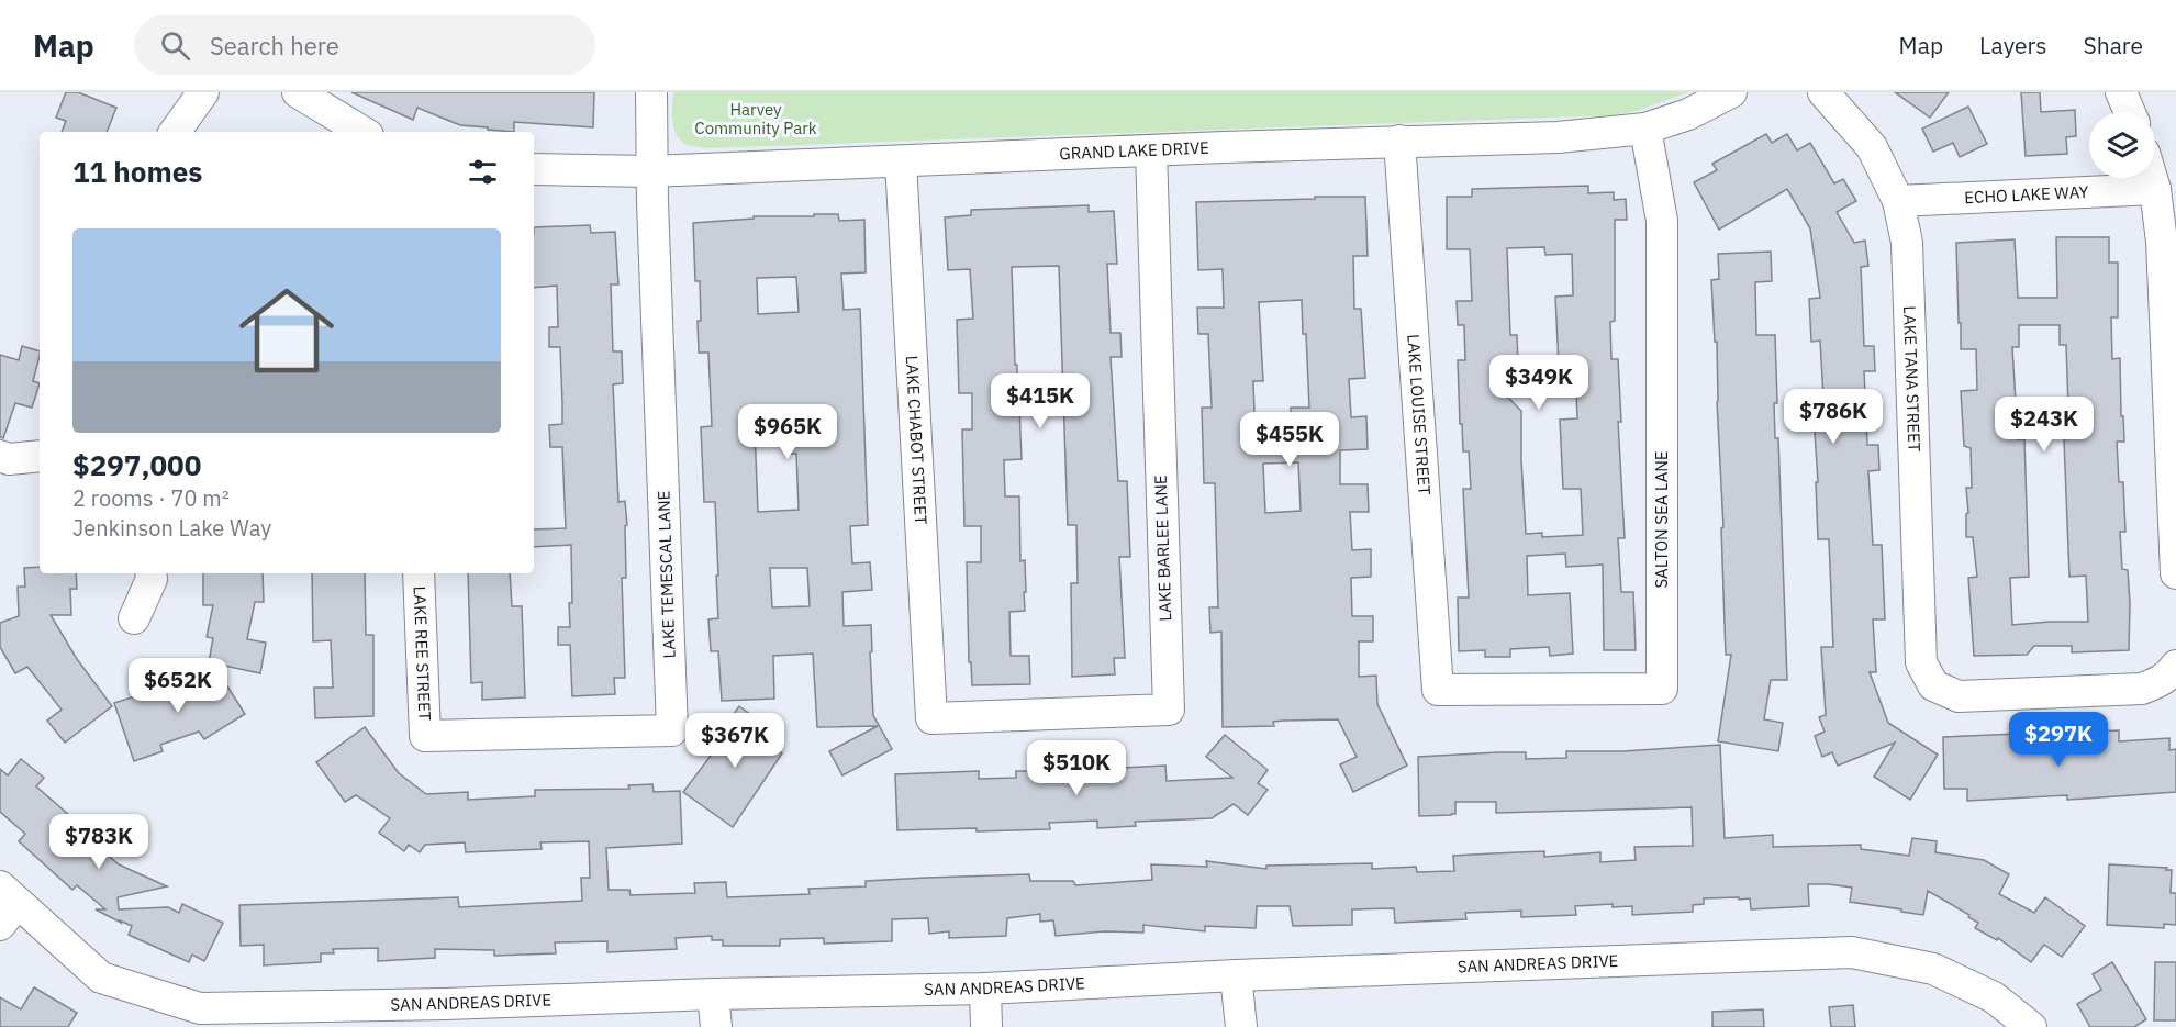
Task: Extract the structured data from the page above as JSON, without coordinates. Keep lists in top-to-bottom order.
{
  "streets": {
    "street": [
      "GRAND LAKE DRIVE",
      "ECHO LAKE WAY",
      "LAKE TANA STREET",
      "LAKE LOUISE STREET",
      "LAKE CHABOT STREET",
      "SALTON SEA LANE",
      "LAKE BARLEE LANE",
      "LAKE TEMESCAL LANE",
      "LAKE REE STREET",
      "SAN ANDREAS DRIVE"
    ]
  },
  "crossings": [
    ["GRAND LAKE DRIVE", "LAKE LOUISE STREET"],
    ["GRAND LAKE DRIVE", "LAKE CHABOT STREET"],
    ["GRAND LAKE DRIVE", "SALTON SEA LANE"],
    ["GRAND LAKE DRIVE", "LAKE BARLEE LANE"],
    ["GRAND LAKE DRIVE", "LAKE TEMESCAL LANE"],
    ["ECHO LAKE WAY", "LAKE TANA STREET"],
    ["LAKE LOUISE STREET", "SALTON SEA LANE"],
    ["LAKE CHABOT STREET", "LAKE BARLEE LANE"],
    ["LAKE TEMESCAL LANE", "LAKE REE STREET"]
  ],
  "parks": ["Harvey Community Park"],
  "page": {
    "header": "Map",
    "search": "Search here",
    "nav": ["Map", "Layers", "Share"],
    "heading": "11 homes",
    "list": [
      {
        "name": "$297,000",
        "note": "2 rooms · 70 m² · Jenkinson Lake Way"
      }
    ],
    "price": [
      "$349K",
      "$415K",
      "$786K",
      "$243K",
      "$965K",
      "$455K",
      "$652K",
      "$297K",
      "$367K",
      "$510K",
      "$783K"
    ]
  }
}
